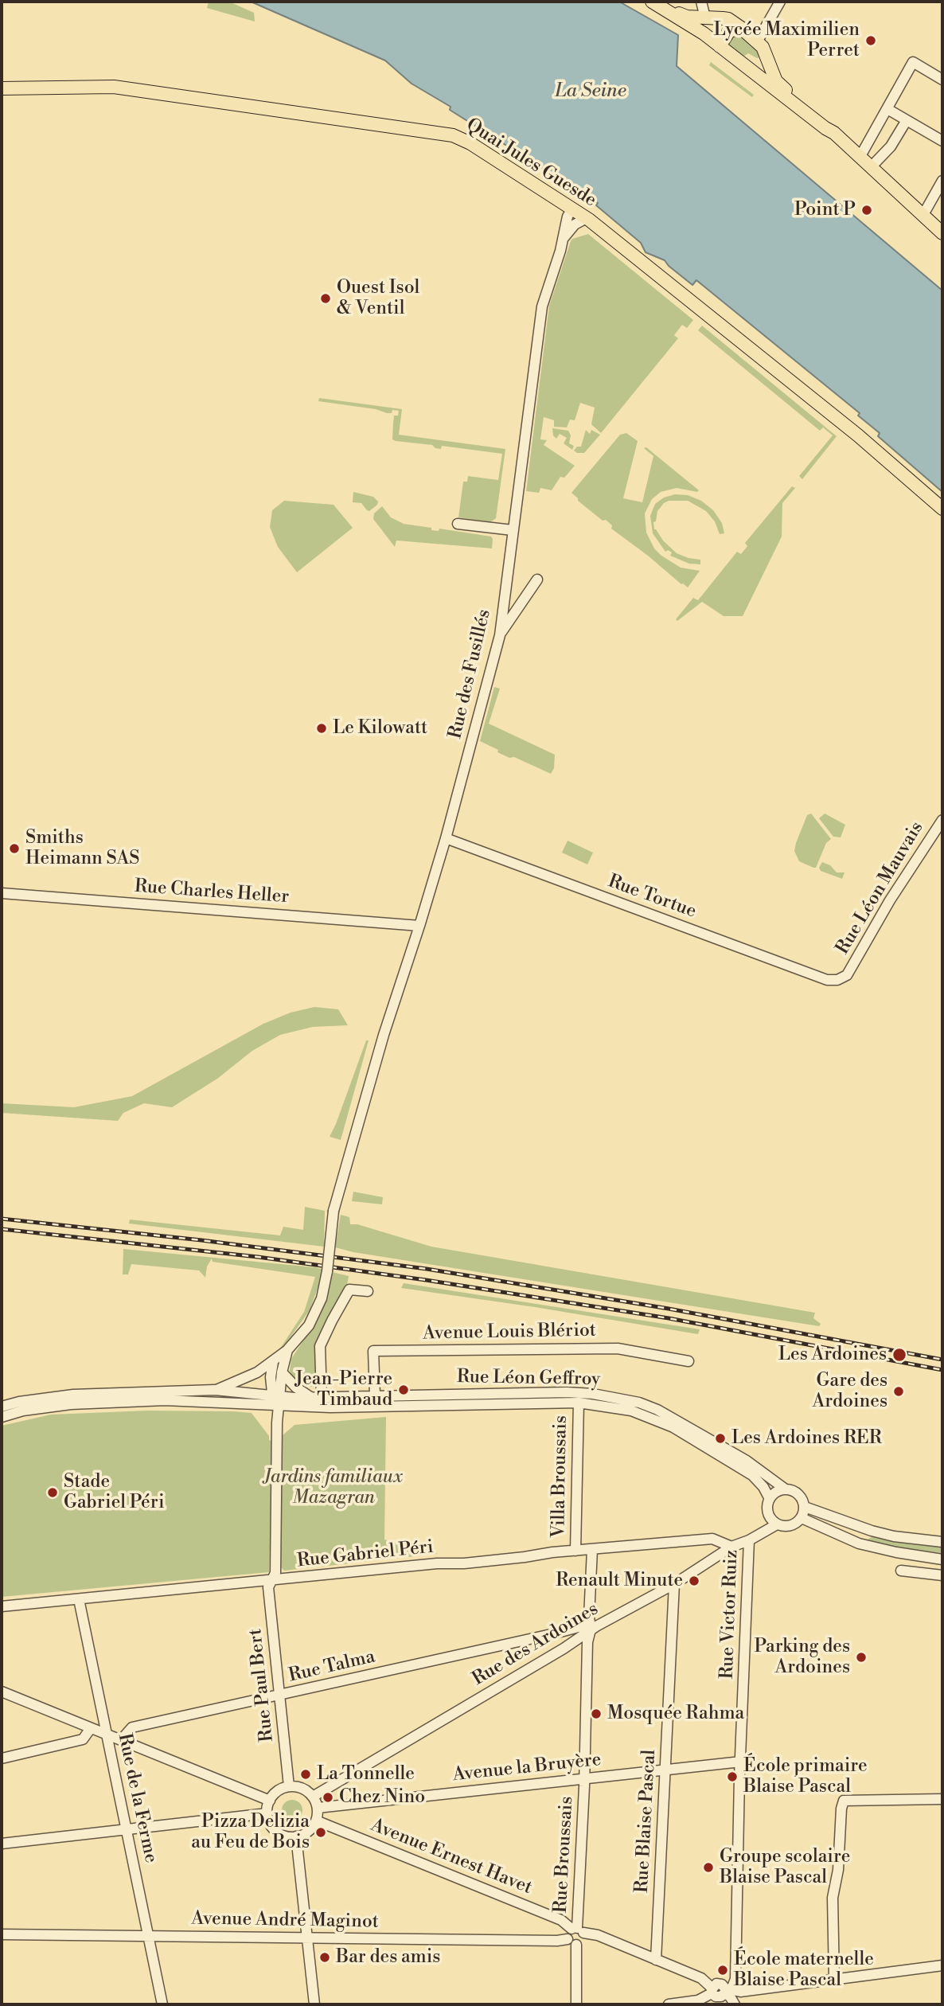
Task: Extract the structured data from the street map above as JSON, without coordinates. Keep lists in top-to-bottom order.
{
  "streets": {
    "main road": ["Quai Jules Guesde"],
    "street": [
      "Rue des Fusillés",
      "Rue Léon Mauvais",
      "Rue Charles Heller",
      "Rue Tortue",
      "Avenue Louis Blériot",
      "Rue Léon Geffroy",
      "Villa Broussais",
      "Rue Gabriel Péri",
      "Rue Victor Ruiz",
      "Rue des Ardoines",
      "Rue Talma",
      "Rue Paul Bert",
      "Avenue la Bruyère",
      "Rue de la Ferme",
      "Rue Blaise Pascal",
      "Rue Broussais",
      "Avenue Ernest Havet",
      "Avenue André Maginot"
    ]
  },
  "crossings": [
    ["Quai Jules Guesde", "Rue des Fusillés"],
    ["Rue des Fusillés", "Rue Charles Heller"],
    ["Rue des Fusillés", "Rue Tortue"],
    ["Rue Léon Mauvais", "Rue Tortue"],
    ["Avenue Louis Blériot", "Rue Léon Geffroy"],
    ["Rue Léon Geffroy", "Villa Broussais"],
    ["Rue Léon Geffroy", "Rue des Ardoines"],
    ["Rue Léon Geffroy", "Rue Paul Bert"],
    ["Villa Broussais", "Rue Gabriel Péri"],
    ["Rue Gabriel Péri", "Rue des Ardoines"],
    ["Rue Gabriel Péri", "Rue Paul Bert"],
    ["Rue Gabriel Péri", "Rue de la Ferme"],
    ["Rue Gabriel Péri", "Rue Broussais"],
    ["Rue Victor Ruiz", "Rue des Ardoines"],
    ["Rue Victor Ruiz", "Avenue la Bruyère"],
    ["Rue des Ardoines", "Rue Paul Bert"],
    ["Rue des Ardoines", "Avenue la Bruyère"],
    ["Rue des Ardoines", "Rue Blaise Pascal"],
    ["Rue des Ardoines", "Rue Broussais"],
    ["Rue des Ardoines", "Avenue Ernest Havet"],
    ["Rue Talma", "Rue Paul Bert"],
    ["Rue Talma", "Rue Broussais"],
    ["Rue Paul Bert", "Avenue la Bruyère"],
    ["Rue Paul Bert", "Avenue Ernest Havet"],
    ["Avenue la Bruyère", "Rue Blaise Pascal"],
    ["Avenue la Bruyère", "Rue Broussais"],
    ["Avenue la Bruyère", "Avenue Ernest Havet"],
    ["Rue de la Ferme", "Avenue André Maginot"],
    ["Rue Blaise Pascal", "Avenue Ernest Havet"],
    ["Rue Broussais", "Avenue Ernest Havet"],
    ["Rue Broussais", "Avenue André Maginot"],
    ["Avenue Ernest Havet", "Avenue André Maginot"]
  ],
  "water": ["La Seine"],
  "parks": ["Jardins familiaux Mazagran"],
  "places": [
    "Lycée Maximilien Perret",
    "Point P",
    "Ouest Isol & Ventil",
    "Le Kilowatt",
    "Smiths Heimann SAS",
    "Les Ardoines",
    "Jean-Pierre Timbaud",
    "Gare des Ardoines",
    "Les Ardoines RER",
    "Stade Gabriel Péri",
    "Renault Minute",
    "Parking des Ardoines",
    "Mosquée Rahma",
    "La Tonnelle",
    "École primaire Blaise Pascal",
    "Chez Nino",
    "Pizza Delizia au Feu de Bois",
    "Groupe scolaire Blaise Pascal",
    "Bar des amis",
    "École maternelle Blaise Pascal"
  ]
}
